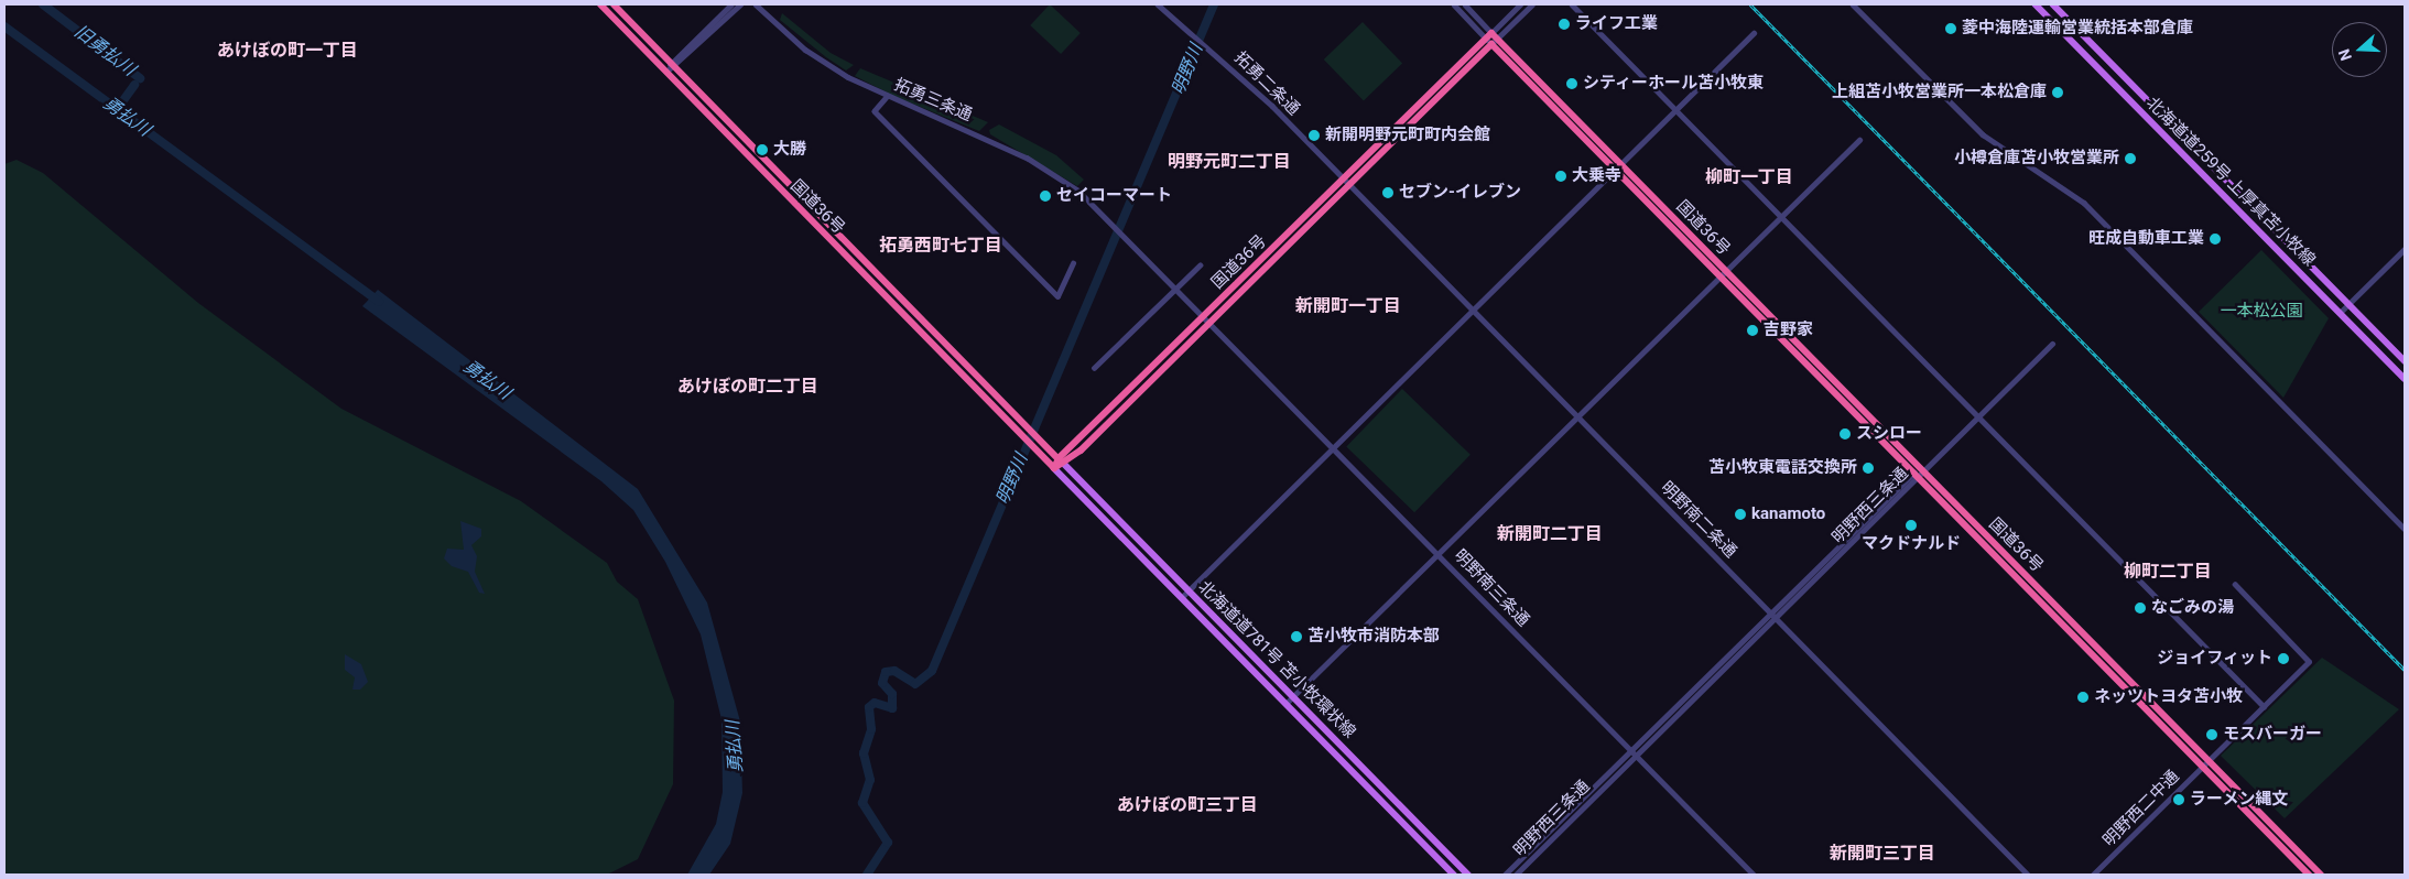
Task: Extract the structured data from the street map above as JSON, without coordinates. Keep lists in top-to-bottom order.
{
  "streets": {
    "highway": ["国道36号"],
    "main road": ["北海道道259号 上厚真苫小牧線", "北海道道781号 苫小牧環状線"],
    "street": [
      "拓勇二条通",
      "拓勇三条通",
      "明野西三条通",
      "明野南二条通",
      "明野南三条通",
      "明野西二中通"
    ]
  },
  "crossings": [
    ["拓勇二条通", "国道36号"],
    ["拓勇二条通", "明野南二条通"],
    ["国道36号", "明野西三条通"],
    ["国道36号", "明野南二条通"],
    ["国道36号", "明野南三条通"],
    ["国道36号", "北海道道781号 苫小牧環状線"],
    ["国道36号", "明野西二中通"],
    ["明野西三条通", "明野南二条通"],
    ["明野西三条通", "明野南三条通"]
  ],
  "districts": [
    "あけぼの町一丁目",
    "明野元町二丁目",
    "柳町一丁目",
    "拓勇西町七丁目",
    "新開町一丁目",
    "あけぼの町二丁目",
    "新開町二丁目",
    "柳町二丁目",
    "あけぼの町三丁目",
    "新開町三丁目"
  ],
  "water": ["旧勇払川", "明野川", "勇払川"],
  "parks": ["一本松公園"],
  "places": [
    "ライフ工業",
    "菱中海陸運輸営業統括本部倉庫",
    "シティーホール苫小牧東",
    "上組苫小牧営業所一本松倉庫",
    "新開明野元町町内会館",
    "大勝",
    "小樽倉庫苫小牧営業所",
    "大乗寺",
    "セブン-イレブン",
    "セイコーマート",
    "旺成自動車工業",
    "吉野家",
    "スシロー",
    "苫小牧東電話交換所",
    "kanamoto",
    "マクドナルド",
    "なごみの湯",
    "苫小牧市消防本部",
    "ジョイフィット",
    "ネッツトヨタ苫小牧",
    "モスバーガー",
    "ラーメン縄文"
  ],
  "north": "left"
}
